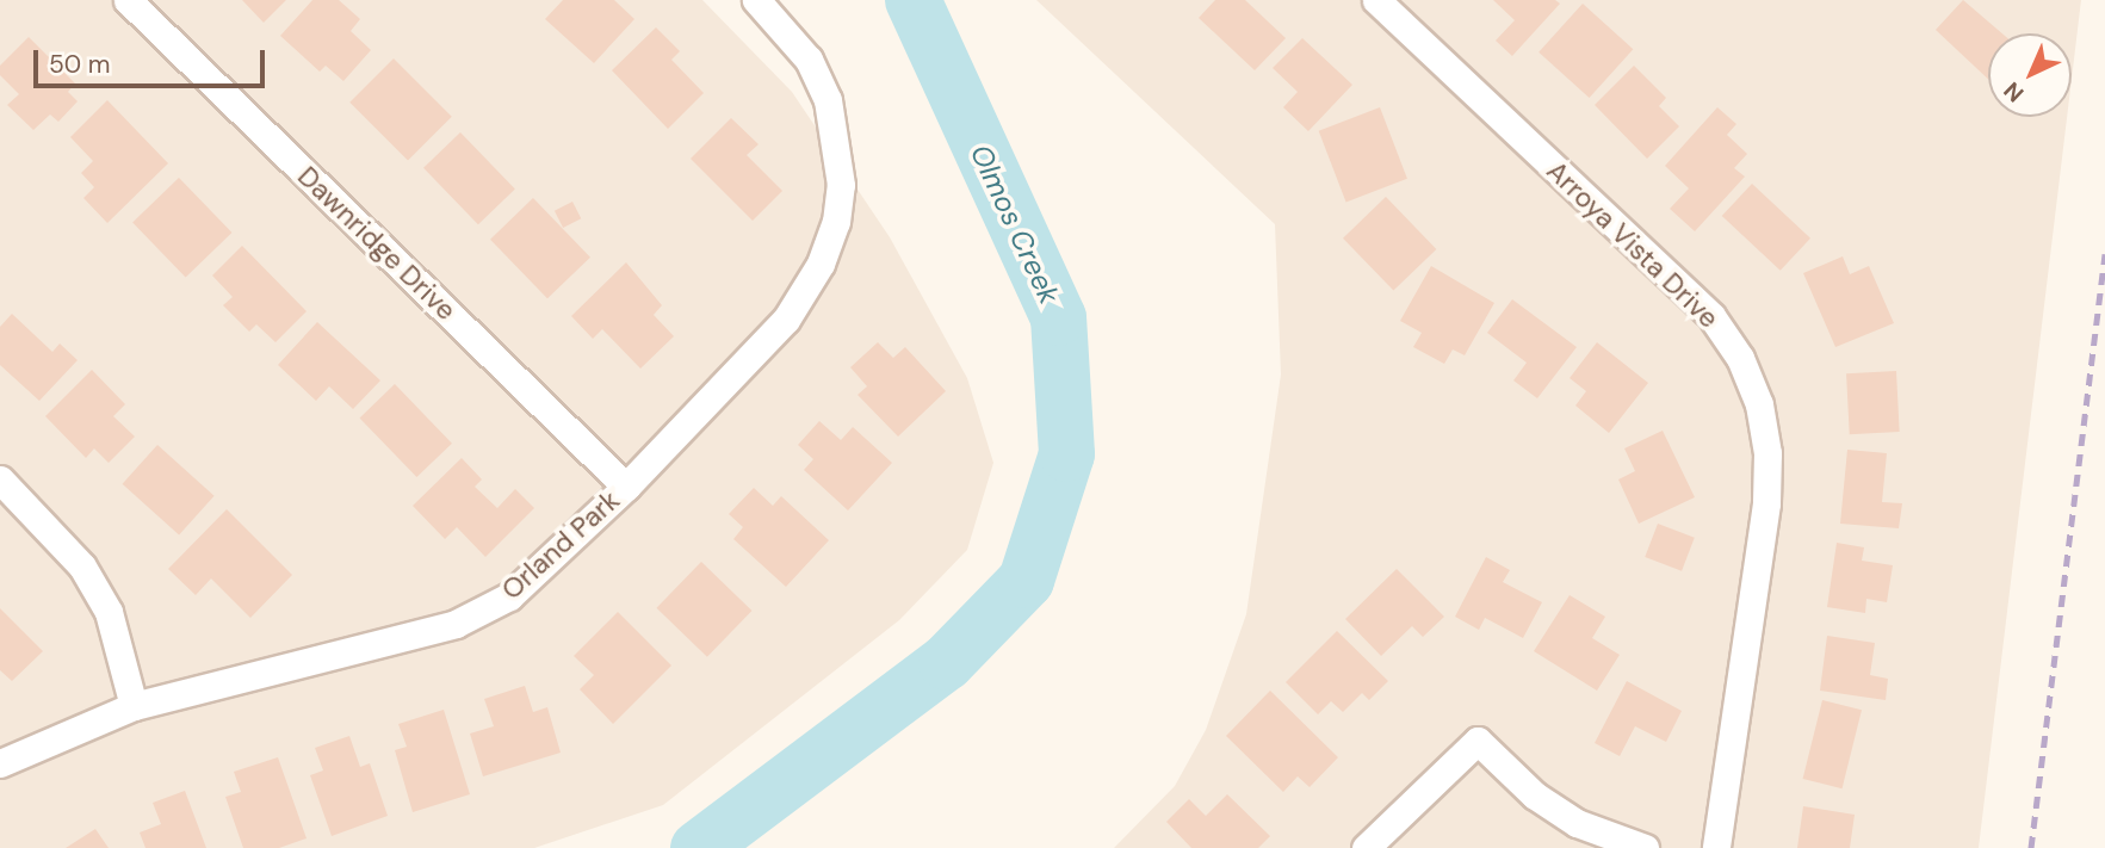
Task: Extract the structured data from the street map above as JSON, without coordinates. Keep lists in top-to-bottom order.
{
  "streets": {
    "street": ["Dawnridge Drive", "Arroya Vista Drive", "Orland Park"]
  },
  "crossings": [
    ["Dawnridge Drive", "Orland Park"]
  ],
  "water": ["Olmos Creek"],
  "scale_bar": "50 m",
  "north": "bottom left"
}
